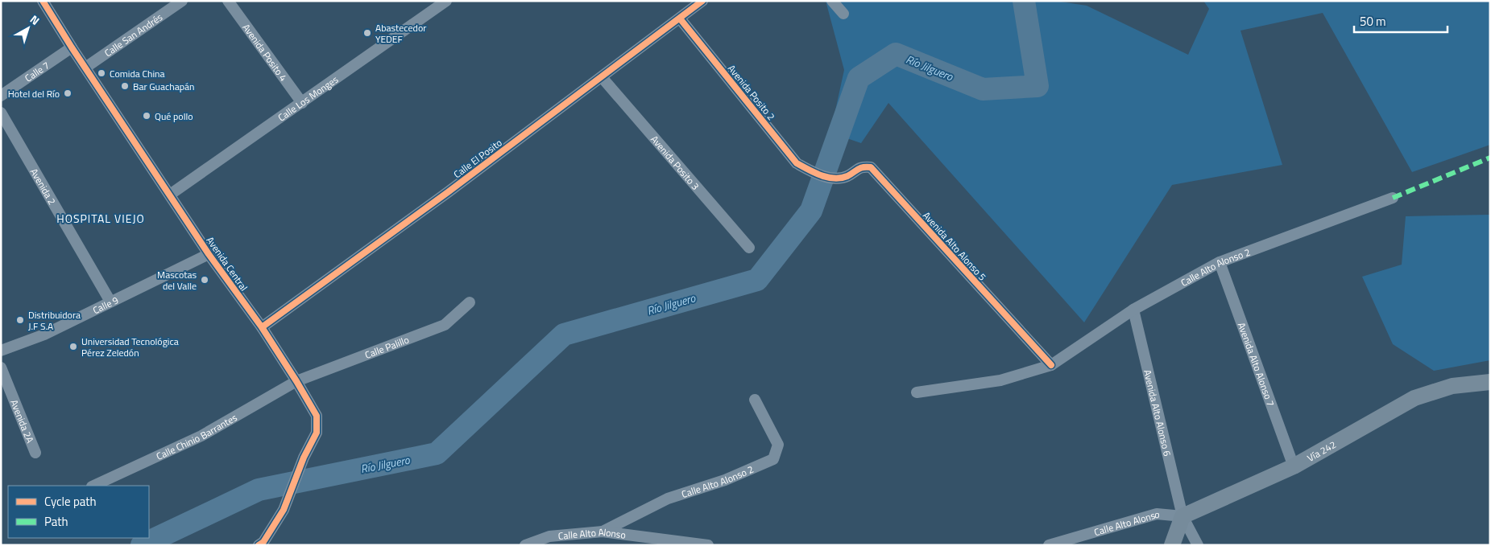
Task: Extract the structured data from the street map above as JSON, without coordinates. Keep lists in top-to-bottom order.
{
  "streets": {
    "main road": ["Vía 242"],
    "street": [
      "Calle San Andrés",
      "Avenida Posito 4",
      "Calle 7",
      "Avenida Posito 2",
      "Calle Los Monges",
      "Calle El Posito",
      "Avenida Posito 3",
      "Avenida 2",
      "Avenida Alto Alonso 5",
      "Avenida Central",
      "Calle Alto Alonso 2",
      "Calle 9",
      "Calle Palillo",
      "Avenida Alto Alonso 7",
      "Avenida Alto Alonso 6",
      "Avenida 2A",
      "Calle Chinio Barrantes",
      "Calle Alto Alonso"
    ]
  },
  "crossings": [
    ["Calle San Andrés", "Avenida Central"],
    ["Avenida Posito 4", "Calle Los Monges"],
    ["Calle 7", "Avenida Central"],
    ["Avenida Posito 2", "Calle El Posito"],
    ["Avenida Posito 2", "Avenida Alto Alonso 5"],
    ["Calle Los Monges", "Avenida Central"],
    ["Calle El Posito", "Avenida Posito 3"],
    ["Calle El Posito", "Avenida Central"],
    ["Avenida 2", "Calle 9"],
    ["Avenida Alto Alonso 5", "Calle Alto Alonso 2"],
    ["Avenida Central", "Calle 9"],
    ["Avenida Central", "Calle Palillo"],
    ["Avenida Central", "Calle Chinio Barrantes"],
    ["Calle Alto Alonso 2", "Avenida Alto Alonso 7"],
    ["Calle Alto Alonso 2", "Avenida Alto Alonso 6"],
    ["Calle Alto Alonso 2", "Calle Alto Alonso"],
    ["Calle Palillo", "Calle Chinio Barrantes"],
    ["Avenida Alto Alonso 7", "Vía 242"],
    ["Avenida Alto Alonso 6", "Vía 242"],
    ["Avenida Alto Alonso 6", "Calle Alto Alonso"],
    ["Vía 242", "Calle Alto Alonso"]
  ],
  "districts": ["HOSPITAL VIEJO"],
  "water": ["Río Jilguero"],
  "places": [
    "Abastecedor YEDEF",
    "Comida China",
    "Bar Guachapán",
    "Hotel del Río",
    "Qué pollo",
    "Mascotas del Valle",
    "Distribuidora J.F S.A",
    "Universidad Tecnológica Pérez Zeledón"
  ],
  "legend": ["Cycle path", "Path"],
  "scale_bar": "50 m",
  "north": "top right"
}
